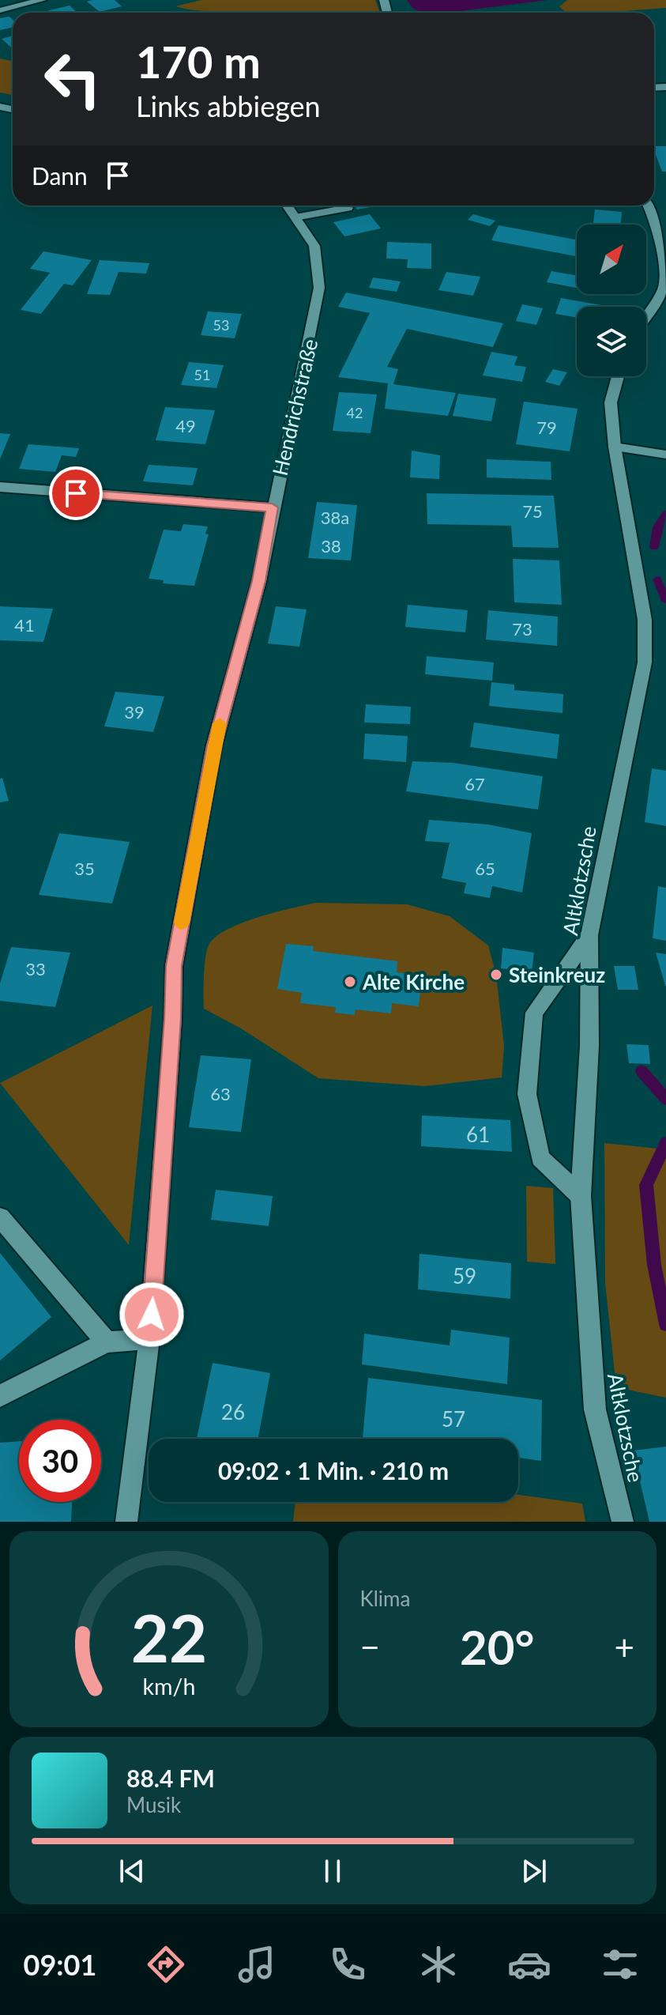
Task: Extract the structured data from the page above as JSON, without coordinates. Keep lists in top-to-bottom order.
{
  "streets": {
    "street": ["Hendrichstraße", "Altklotzsche"]
  },
  "places": ["Steinkreuz", "Alte Kirche"],
  "house_numbers": [
    "53",
    "51",
    "42",
    "49",
    "79",
    "75",
    "38a",
    "38",
    "41",
    "73",
    "39",
    "67",
    "35",
    "65",
    "33",
    "63",
    "61",
    "59",
    "26",
    "57"
  ],
  "north": "top right",
  "page": {
    "turn": ["170 m", "Links abbiegen"],
    "then": "Dann",
    "limit": "30",
    "trip": "09:02 · 1 Min. · 210 m",
    "tile": "Klima",
    "heat": ["−", "20°", "+"],
    "song": ["88.4 FM", "Musik"],
    "tabs": "09:01",
    "gauge": ["22", "km/h"]
  }
}
